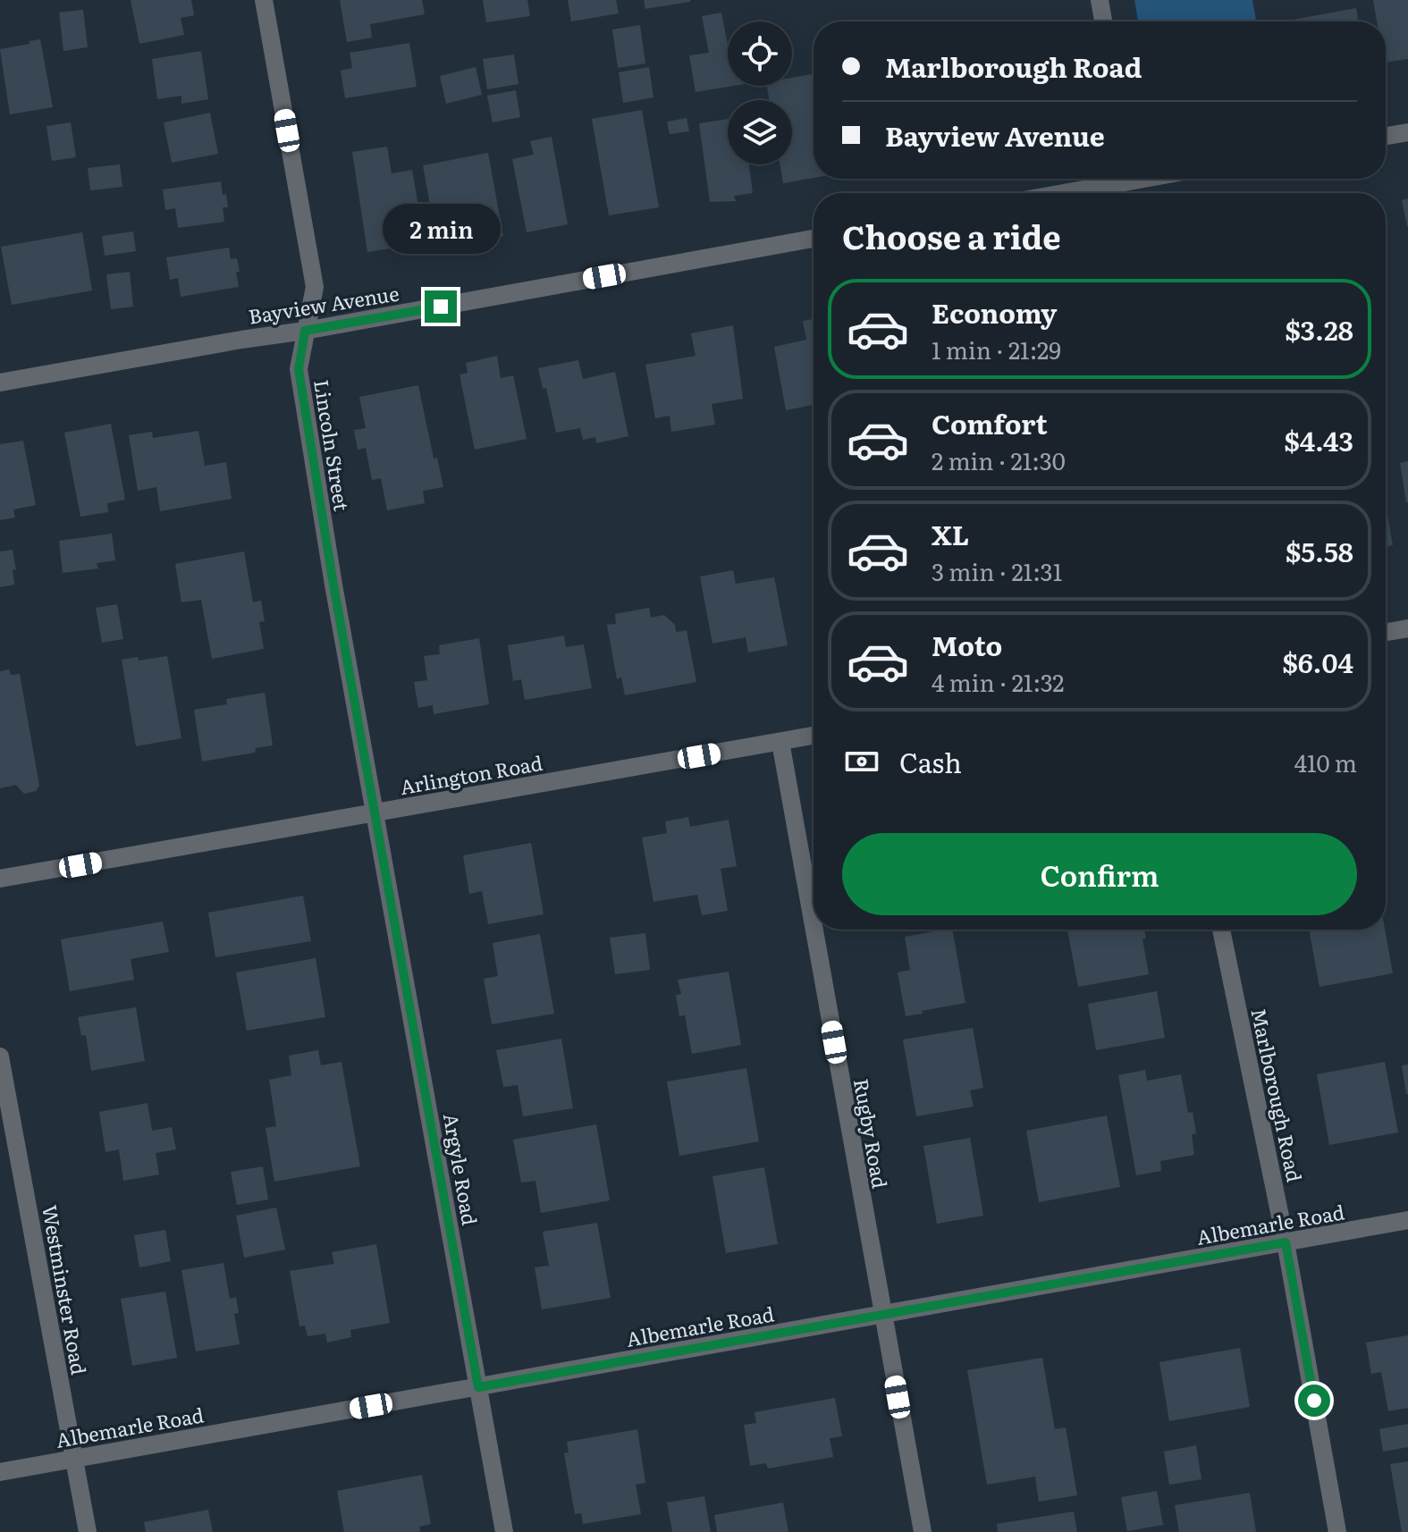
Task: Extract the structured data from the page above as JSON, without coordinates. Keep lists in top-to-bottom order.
{
  "streets": {
    "street": [
      "Bayview Avenue",
      "Lincoln Street",
      "Arlington Road",
      "Marlborough Road",
      "Rugby Road",
      "Argyle Road",
      "Albemarle Road",
      "Westminster Road"
    ]
  },
  "crossings": [
    ["Bayview Avenue", "Lincoln Street"],
    ["Lincoln Street", "Arlington Road"],
    ["Lincoln Street", "Argyle Road"],
    ["Arlington Road", "Rugby Road"],
    ["Arlington Road", "Argyle Road"],
    ["Marlborough Road", "Albemarle Road"],
    ["Rugby Road", "Albemarle Road"],
    ["Argyle Road", "Albemarle Road"],
    ["Albemarle Road", "Westminster Road"]
  ],
  "page": {
    "banner": ["Marlborough Road", "Bayview Avenue"],
    "heading": "Choose a ride",
    "bubble": "2 min",
    "list": [
      {
        "name": "Economy",
        "note": "1 min · 21:29",
        "value": "$3.28"
      },
      {
        "name": "Comfort",
        "note": "2 min · 21:30",
        "value": "$4.43"
      },
      {
        "name": "XL",
        "note": "3 min · 21:31",
        "value": "$5.58"
      },
      {
        "name": "Moto",
        "note": "4 min · 21:32",
        "value": "$6.04"
      }
    ],
    "pay": ["Cash", "410 m"],
    "buttons": "Confirm"
  }
}
